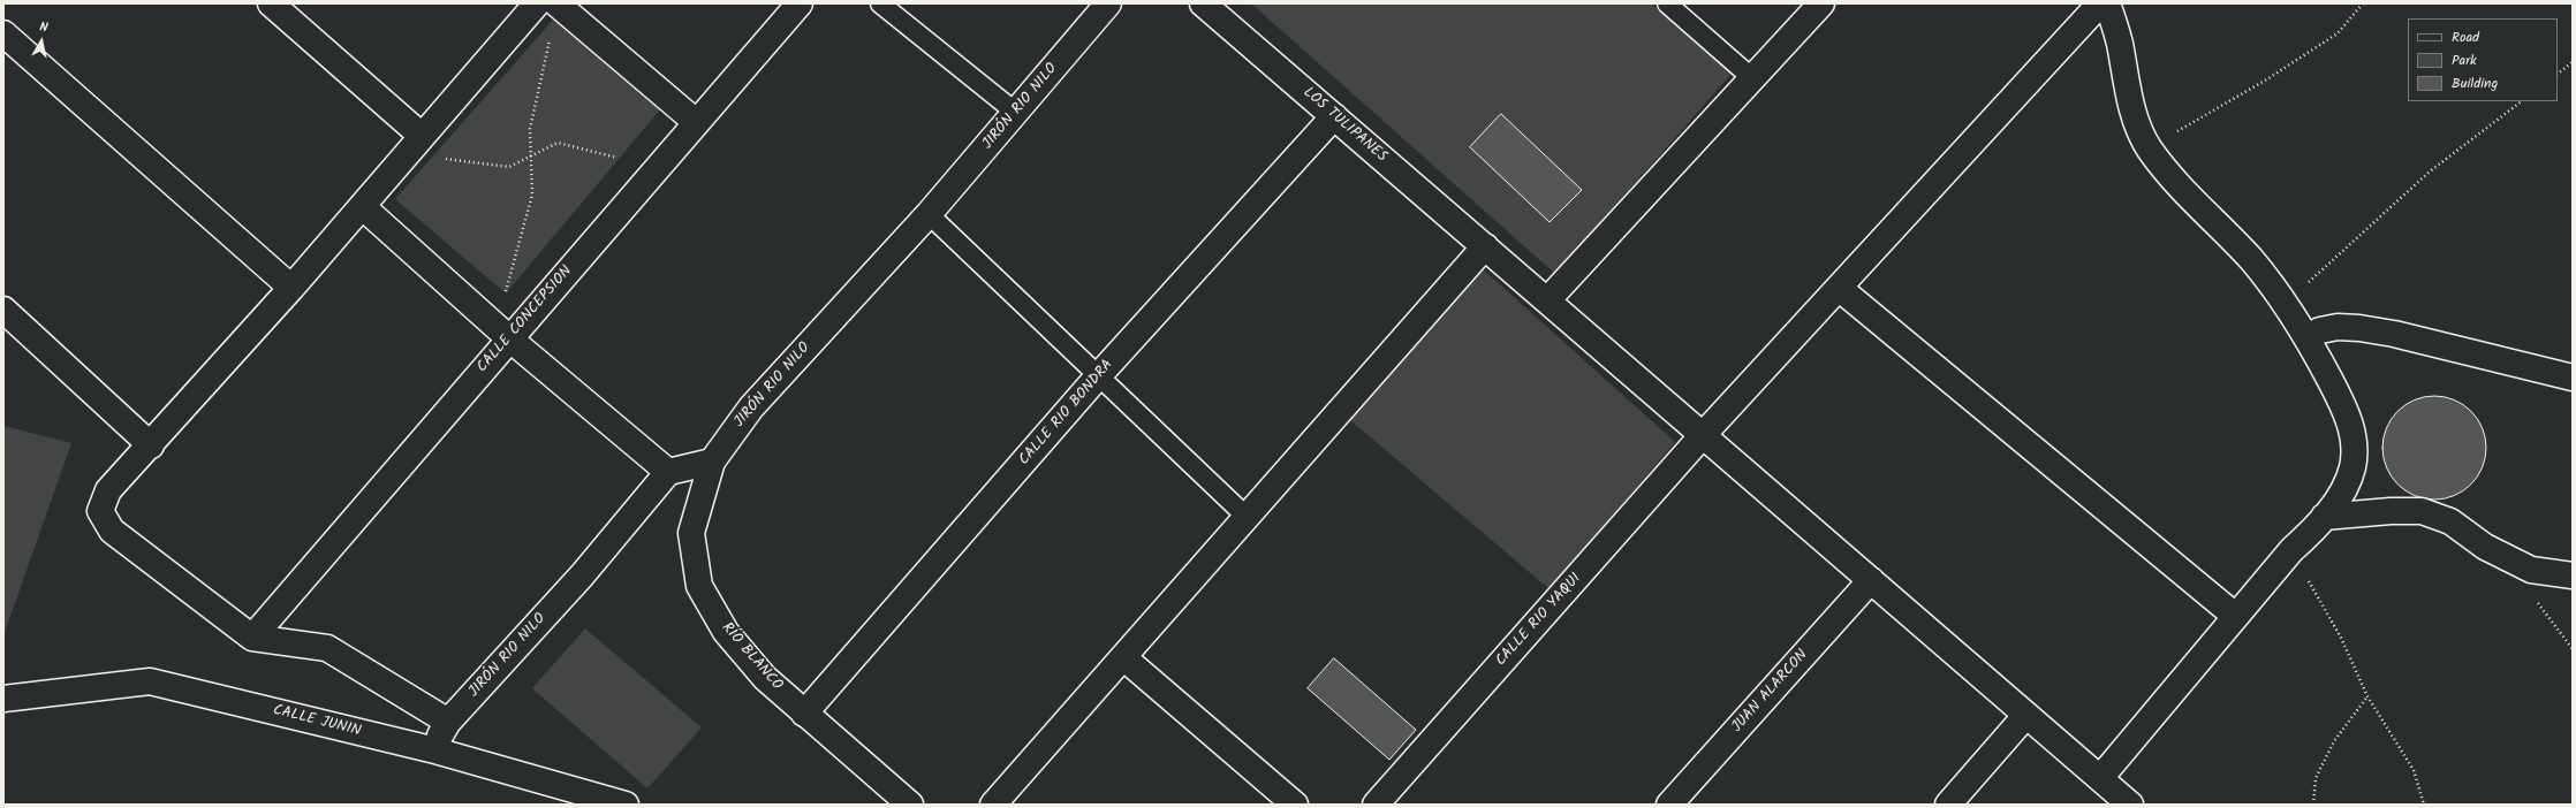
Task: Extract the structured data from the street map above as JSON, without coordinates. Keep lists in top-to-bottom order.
{
  "streets": {
    "street": [
      "JIRÓN RIO NILO",
      "LOS TULIPANES",
      "CALLE CONCEPSION",
      "CALLE RIO BONDRA",
      "CALLE RIO YAQUI",
      "RÍO BLANCO",
      "JUAN ALARCON",
      "CALLE JUNIN"
    ]
  },
  "crossings": [
    ["JIRÓN RIO NILO", "RÍO BLANCO"],
    ["JIRÓN RIO NILO", "CALLE JUNIN"],
    ["LOS TULIPANES", "CALLE RIO BONDRA"],
    ["LOS TULIPANES", "CALLE RIO YAQUI"],
    ["LOS TULIPANES", "JUAN ALARCON"],
    ["CALLE RIO BONDRA", "RÍO BLANCO"]
  ],
  "legend": ["Road", "Park", "Building"],
  "north": "top"
}
